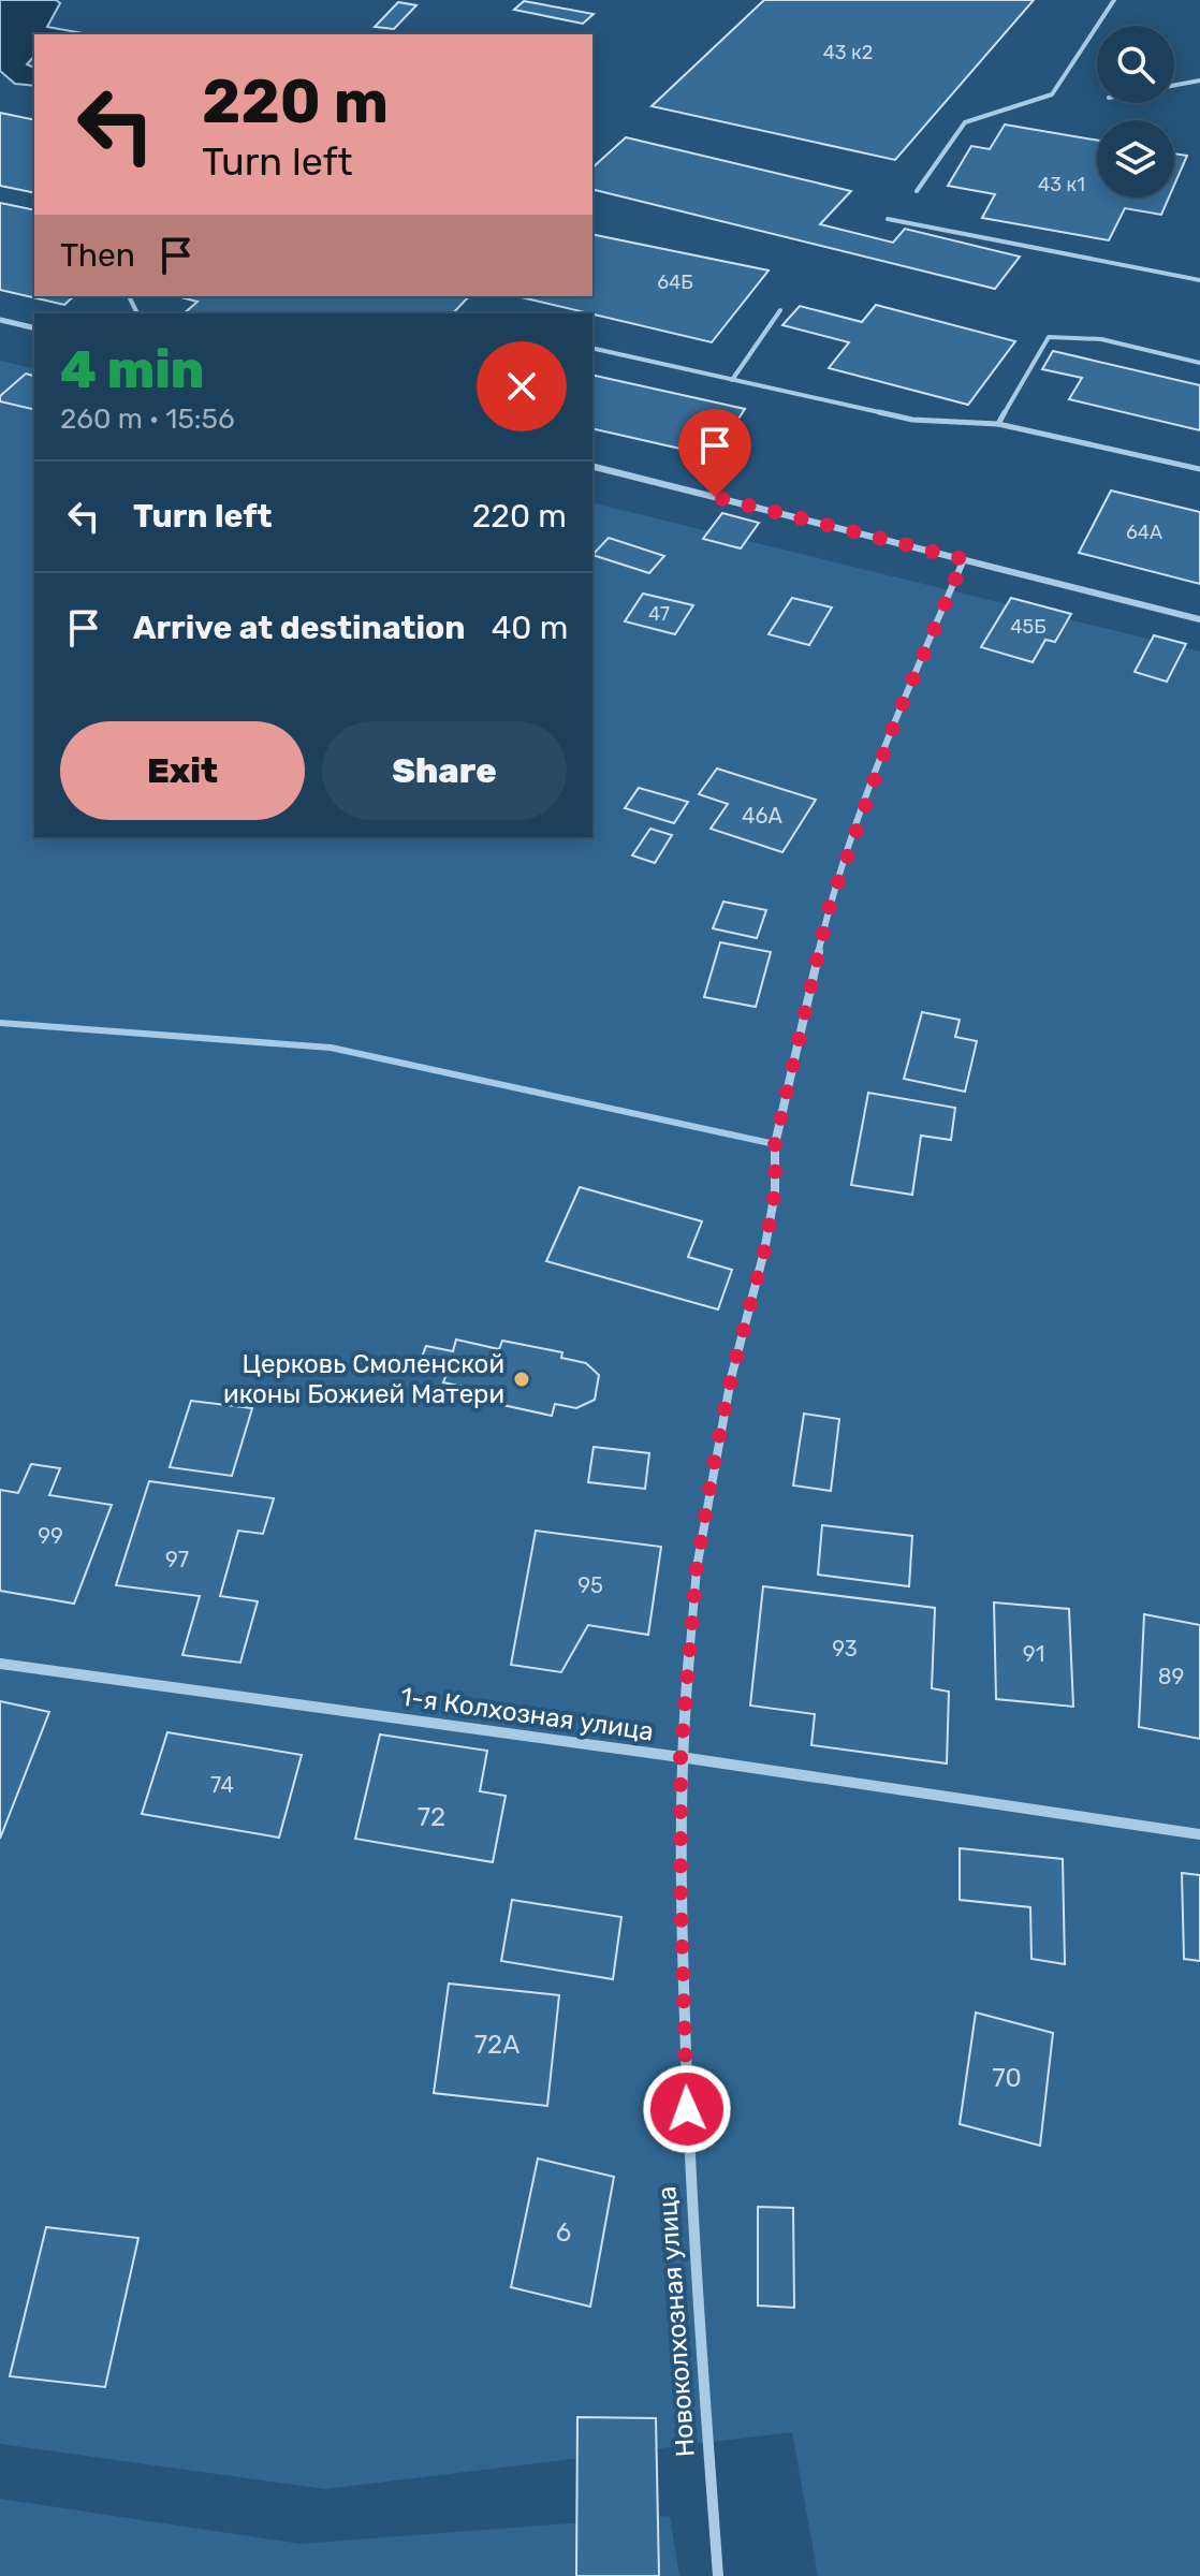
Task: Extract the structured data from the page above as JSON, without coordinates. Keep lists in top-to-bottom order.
{
  "streets": {
    "street": ["1-я Колхозная улица", "Новоколхозная улица"]
  },
  "crossings": [
    ["1-я Колхозная улица", "Новоколхозная улица"]
  ],
  "places": ["Церковь Смоленской иконы Божией Матери"],
  "house_numbers": [
    "43 к2",
    "43 к1",
    "64Б",
    "64А",
    "47",
    "45Б",
    "46А",
    "99",
    "97",
    "95",
    "93",
    "91",
    "89",
    "74",
    "72",
    "72А",
    "70",
    "6"
  ],
  "page": {
    "turn": ["220 m", "Turn left"],
    "then": "Then",
    "heading": ["4 min", "260 m · 15:56"],
    "list": [
      {
        "name": "Turn left",
        "value": "220 m"
      },
      {
        "name": "Arrive at destination",
        "value": "40 m"
      }
    ],
    "buttons": ["Exit", "Share"]
  }
}
